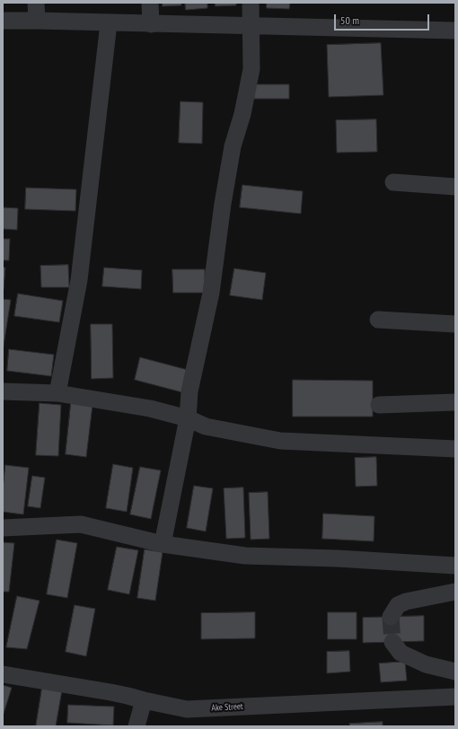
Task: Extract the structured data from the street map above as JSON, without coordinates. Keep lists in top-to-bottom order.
{
  "streets": {
    "street": ["Ake Street"]
  },
  "scale_bar": "50 m"
}
